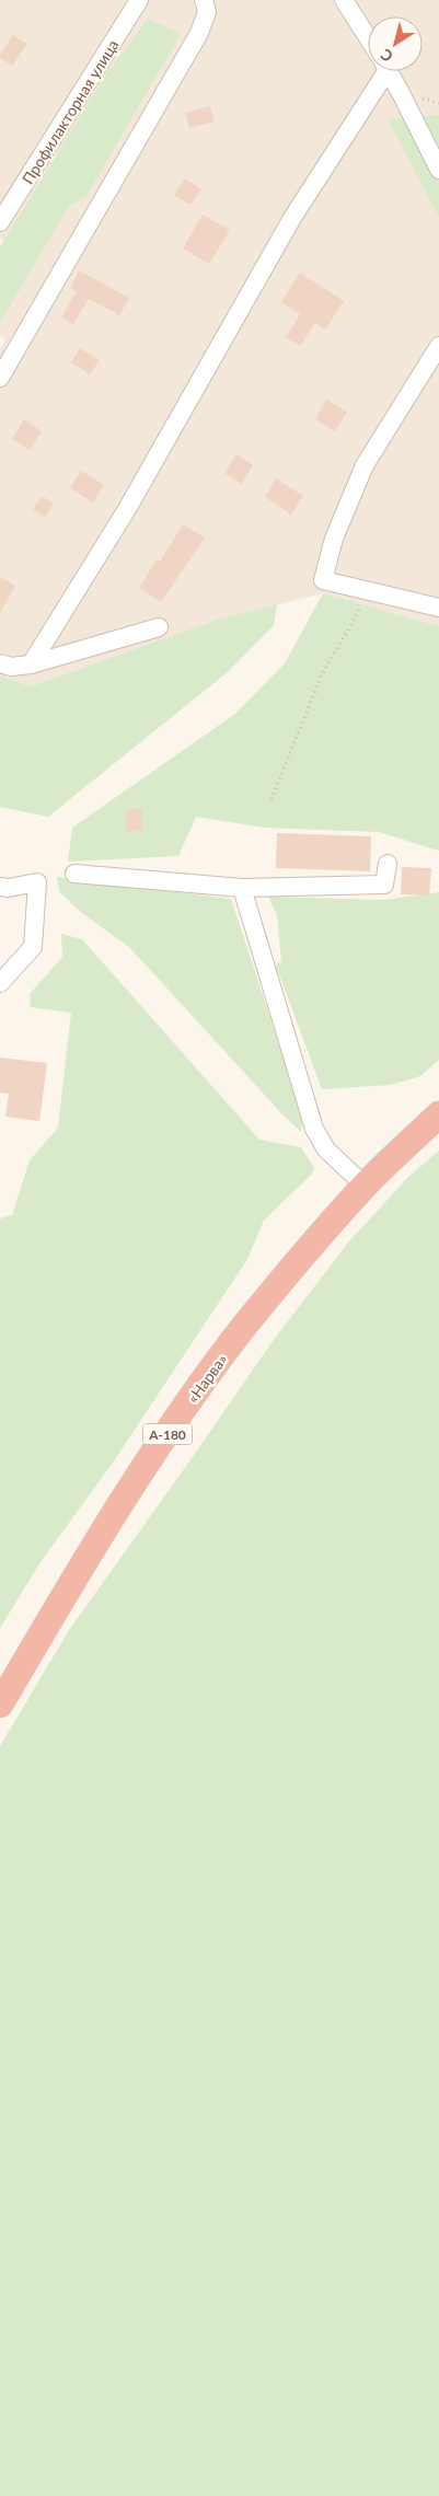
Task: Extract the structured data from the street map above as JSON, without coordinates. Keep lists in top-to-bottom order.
{
  "streets": {
    "highway": ["«Нарва»", "А-180"],
    "street": ["Профилакторная улица"]
  },
  "north": "bottom left"
}
